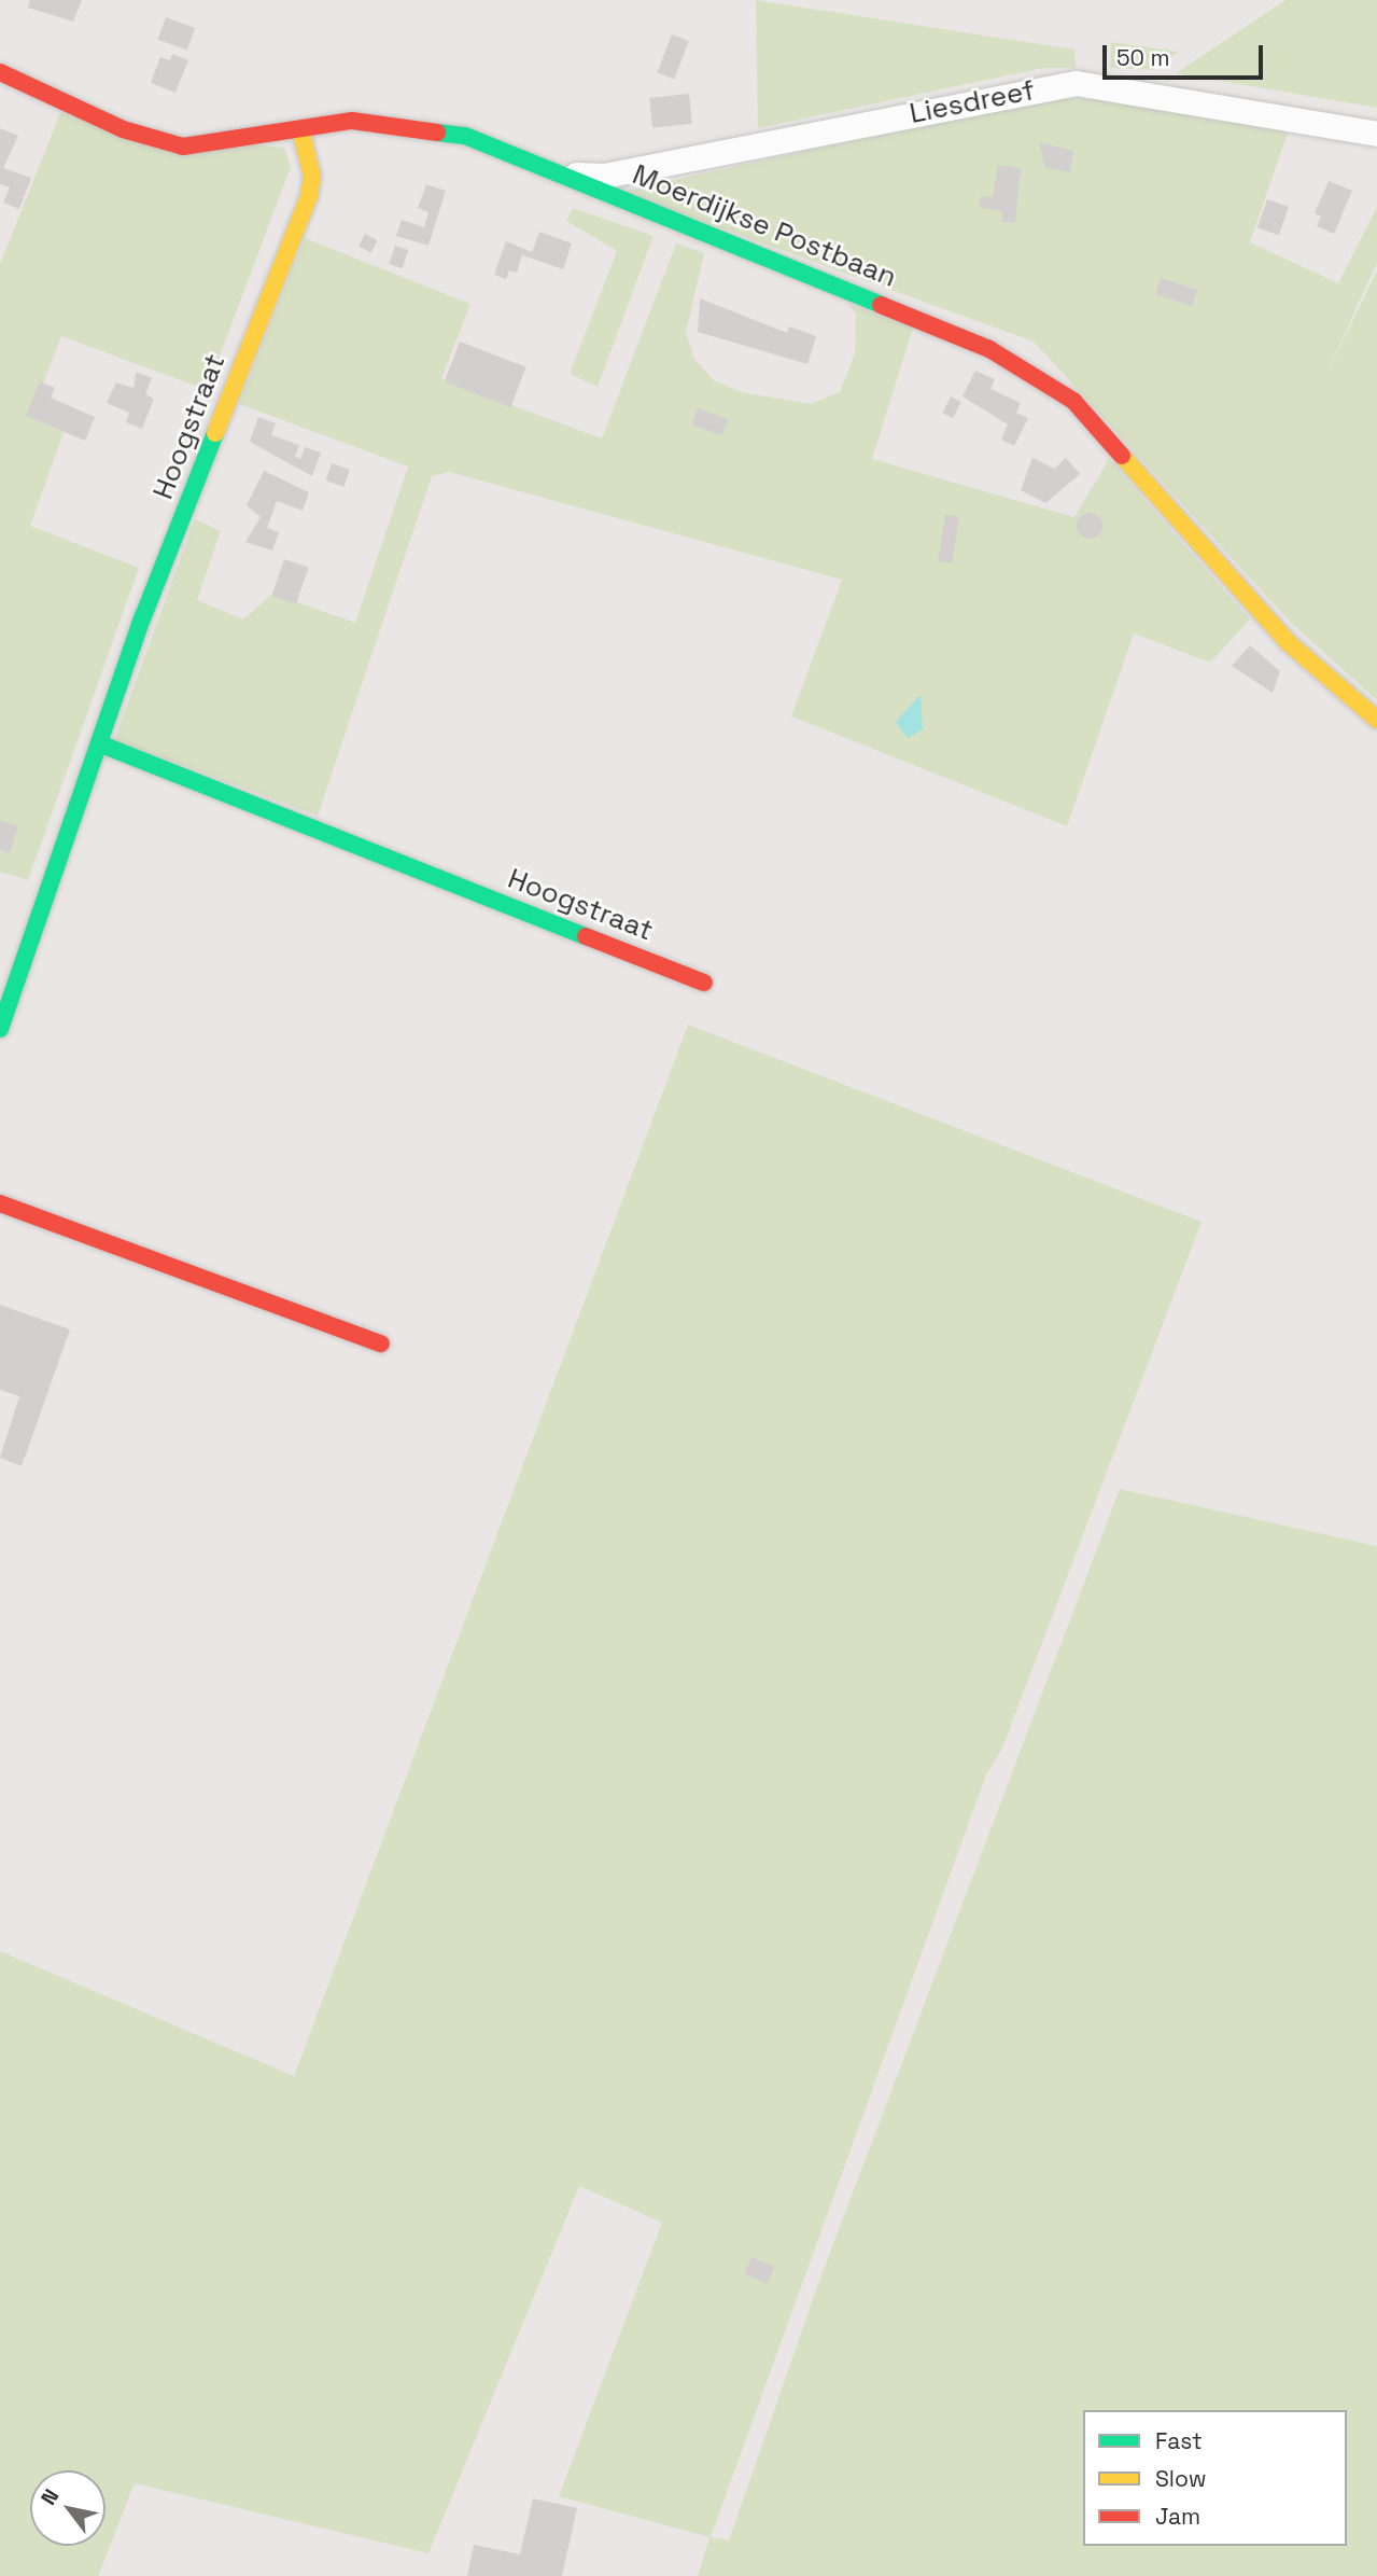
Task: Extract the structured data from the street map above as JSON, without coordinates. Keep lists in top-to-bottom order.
{
  "streets": {
    "street": ["Liesdreef", "Moerdijkse Postbaan", "Hoogstraat"]
  },
  "crossings": [
    ["Liesdreef", "Moerdijkse Postbaan"],
    ["Moerdijkse Postbaan", "Hoogstraat"]
  ],
  "legend": ["Fast", "Slow", "Jam"],
  "scale_bar": "50 m",
  "north": "top left"
}
